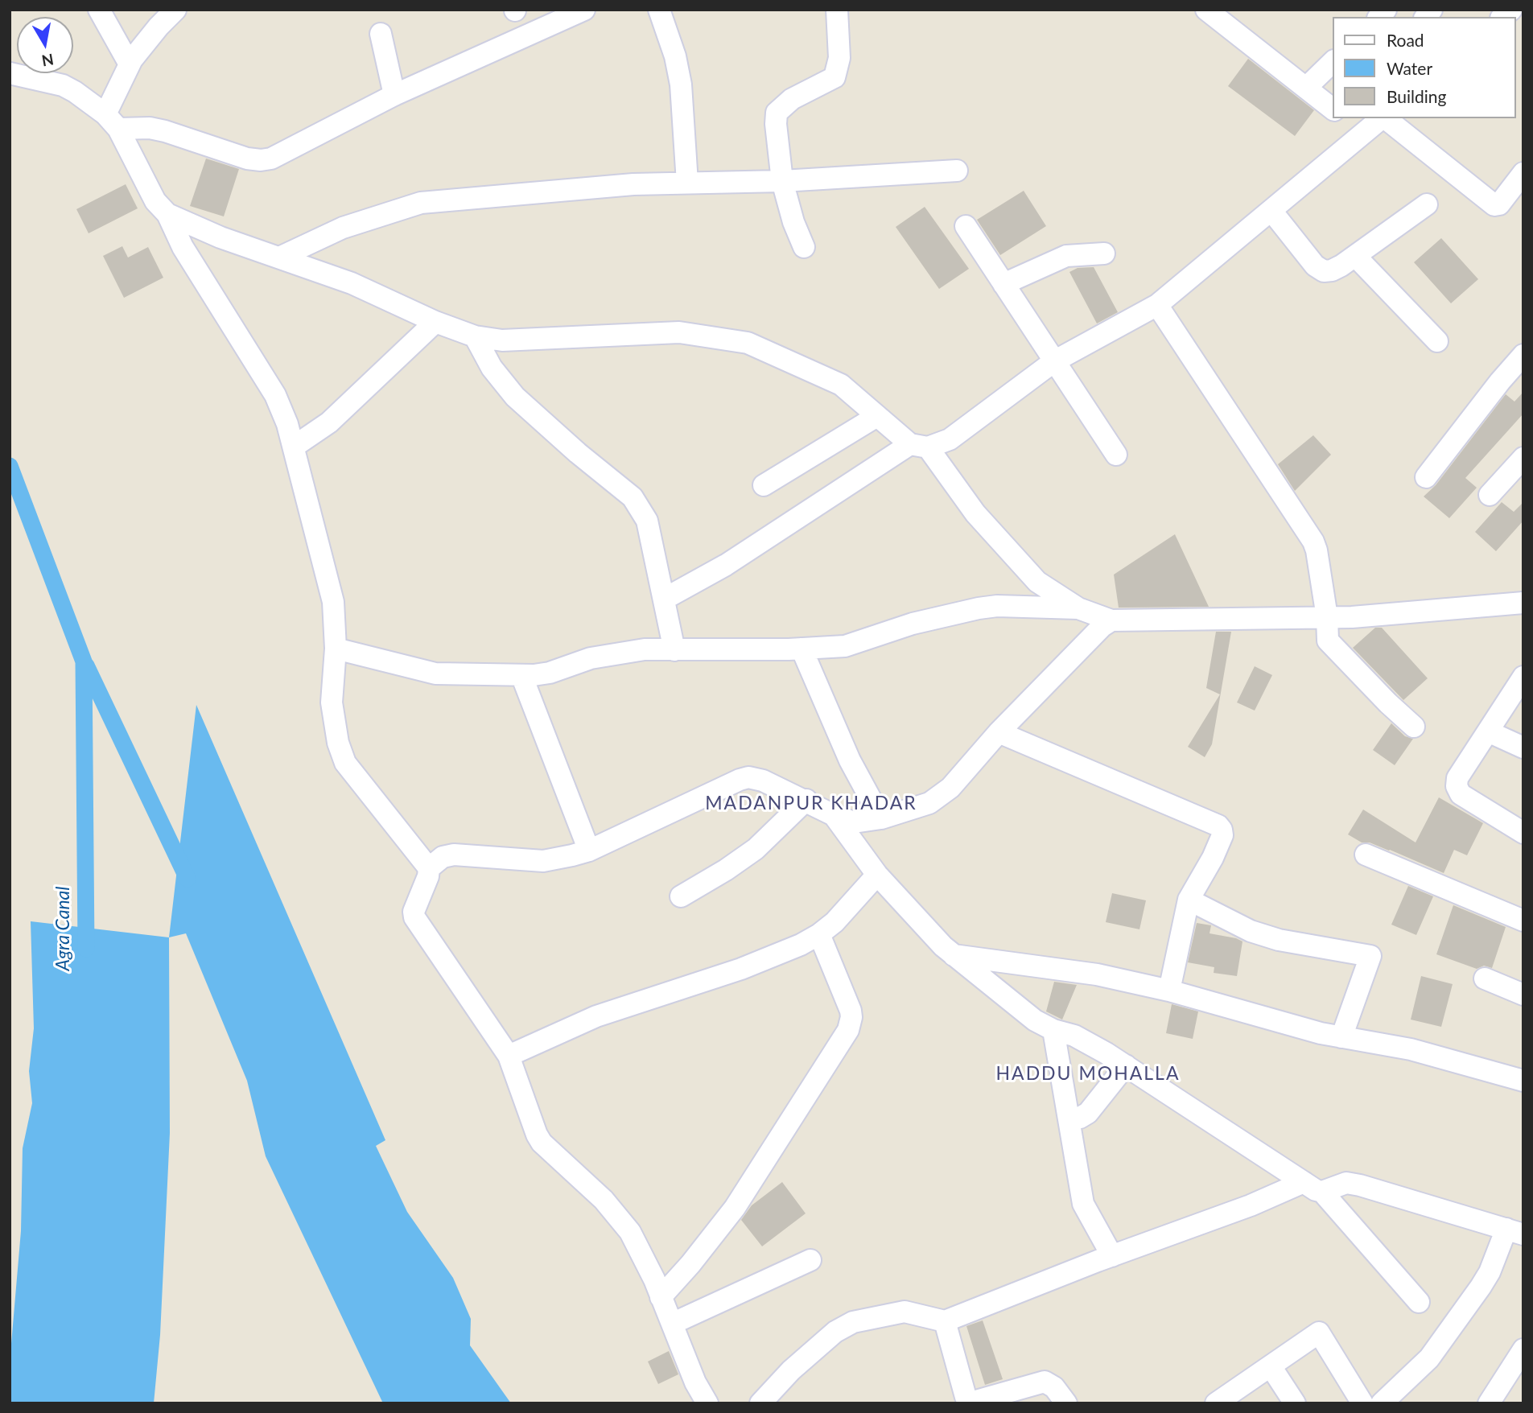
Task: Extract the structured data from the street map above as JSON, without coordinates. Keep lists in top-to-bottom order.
{
  "districts": ["MADANPUR KHADAR", "HADDU MOHALLA"],
  "water": ["Agra Canal"],
  "legend": ["Road", "Water", "Building"],
  "north": "bottom"
}
